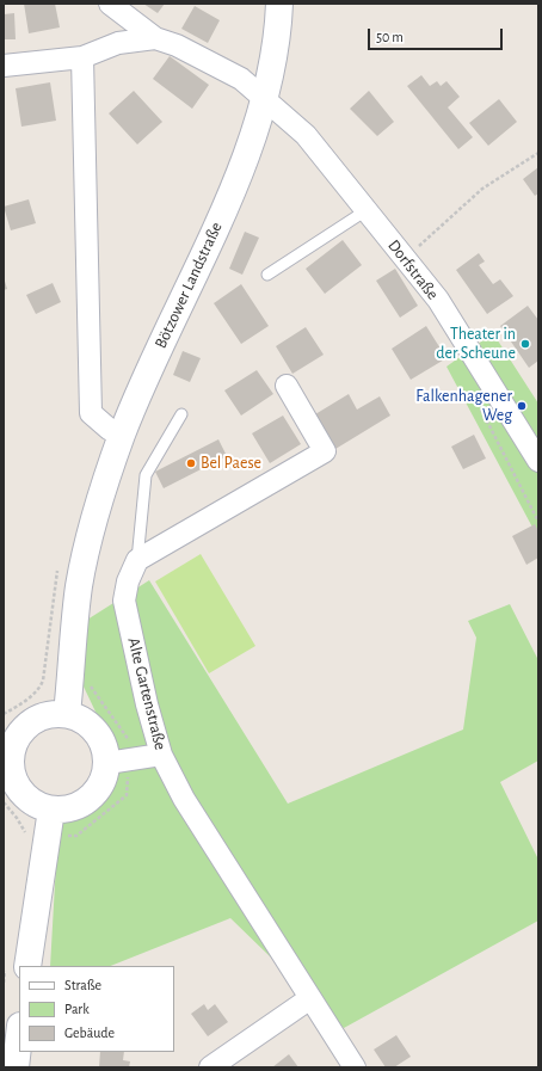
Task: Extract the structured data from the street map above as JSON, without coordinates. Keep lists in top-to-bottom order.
{
  "streets": {
    "main road": ["Bötzower Landstraße"],
    "street": ["Dorfstraße", "Alte Gartenstraße"]
  },
  "crossings": [
    ["Dorfstraße", "Bötzower Landstraße"]
  ],
  "places": ["Theater in der Scheune", "Falkenhagener Weg", "Bel Paese"],
  "legend": ["Straße", "Park", "Gebäude"],
  "scale_bar": "50 m"
}
